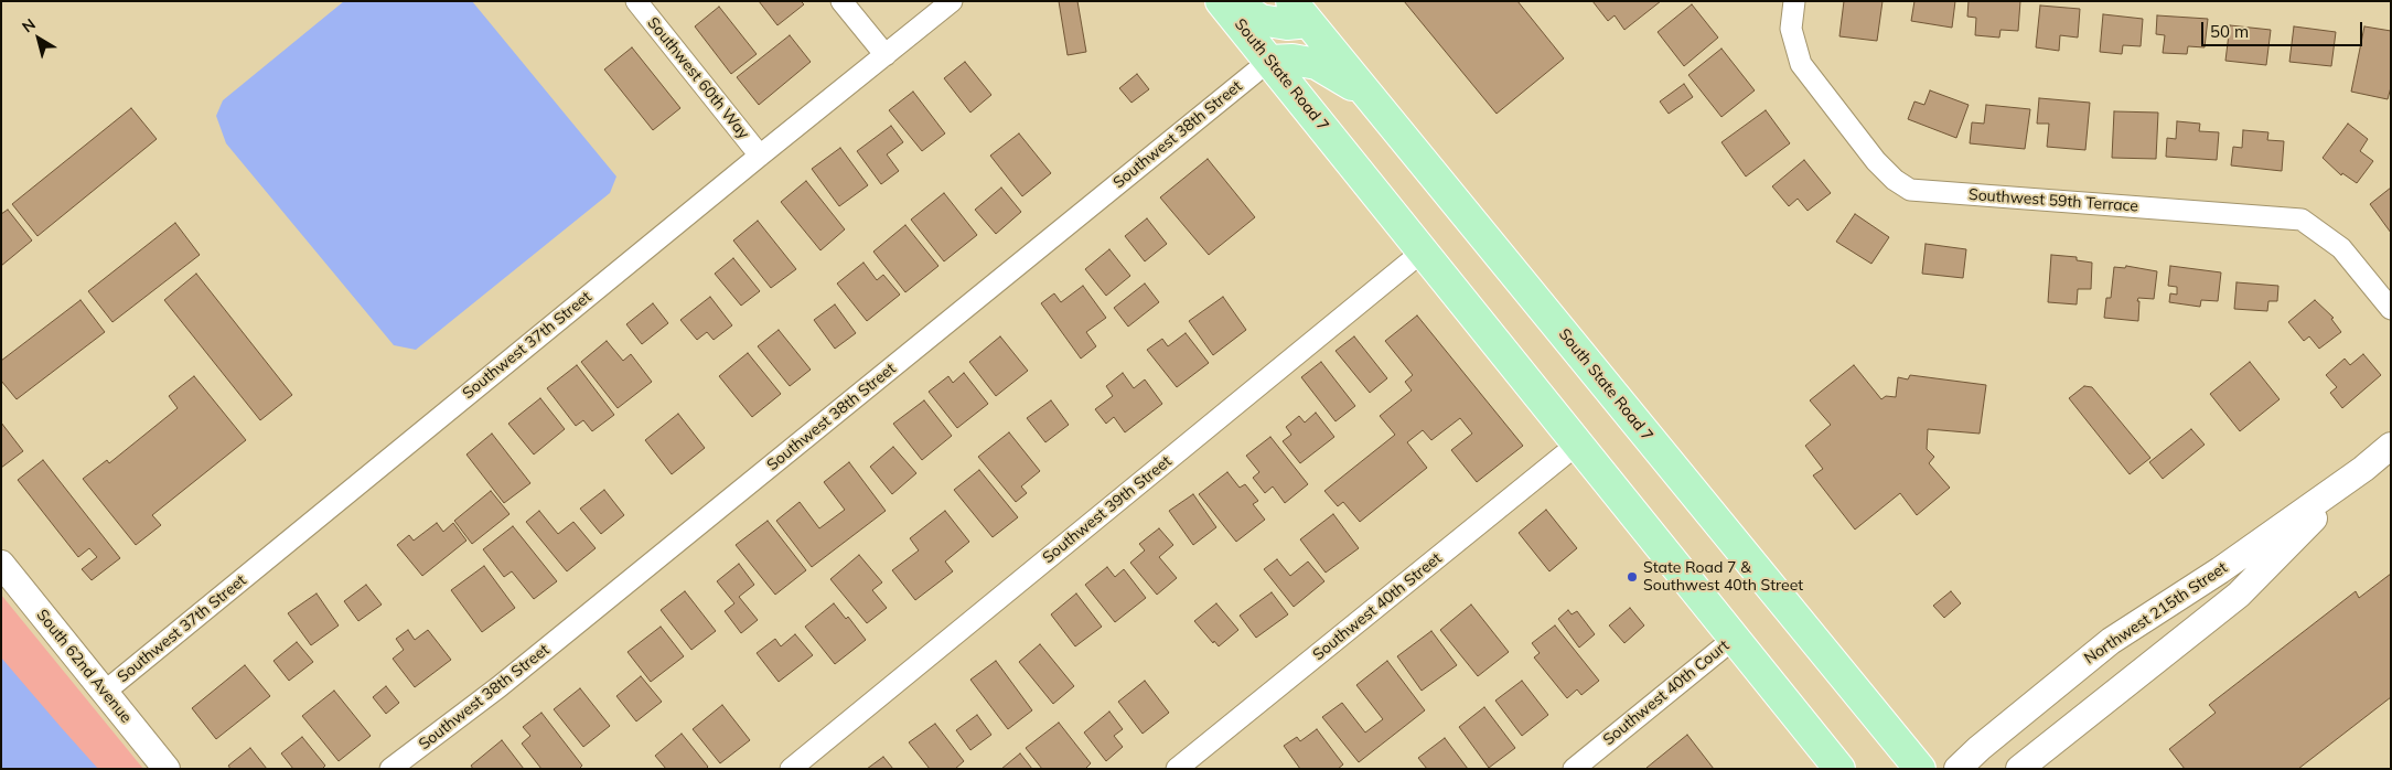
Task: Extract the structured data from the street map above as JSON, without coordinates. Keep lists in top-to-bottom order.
{
  "streets": {
    "main road": ["South State Road 7"],
    "street": [
      "Southwest 60th Way",
      "Southwest 38th Street",
      "Southwest 59th Terrace",
      "Southwest 37th Street",
      "Southwest 39th Street",
      "Southwest 40th Street",
      "Northwest 215th Street",
      "South 62nd Avenue",
      "Southwest 40th Court"
    ]
  },
  "crossings": [
    ["South State Road 7", "Southwest 38th Street"],
    ["South State Road 7", "Southwest 39th Street"],
    ["South State Road 7", "Southwest 40th Street"],
    ["South State Road 7", "Southwest 40th Court"],
    ["Southwest 60th Way", "Southwest 37th Street"],
    ["Southwest 37th Street", "South 62nd Avenue"]
  ],
  "places": ["State Road 7 & Southwest 40th Street"],
  "scale_bar": "50 m",
  "north": "top left"
}
